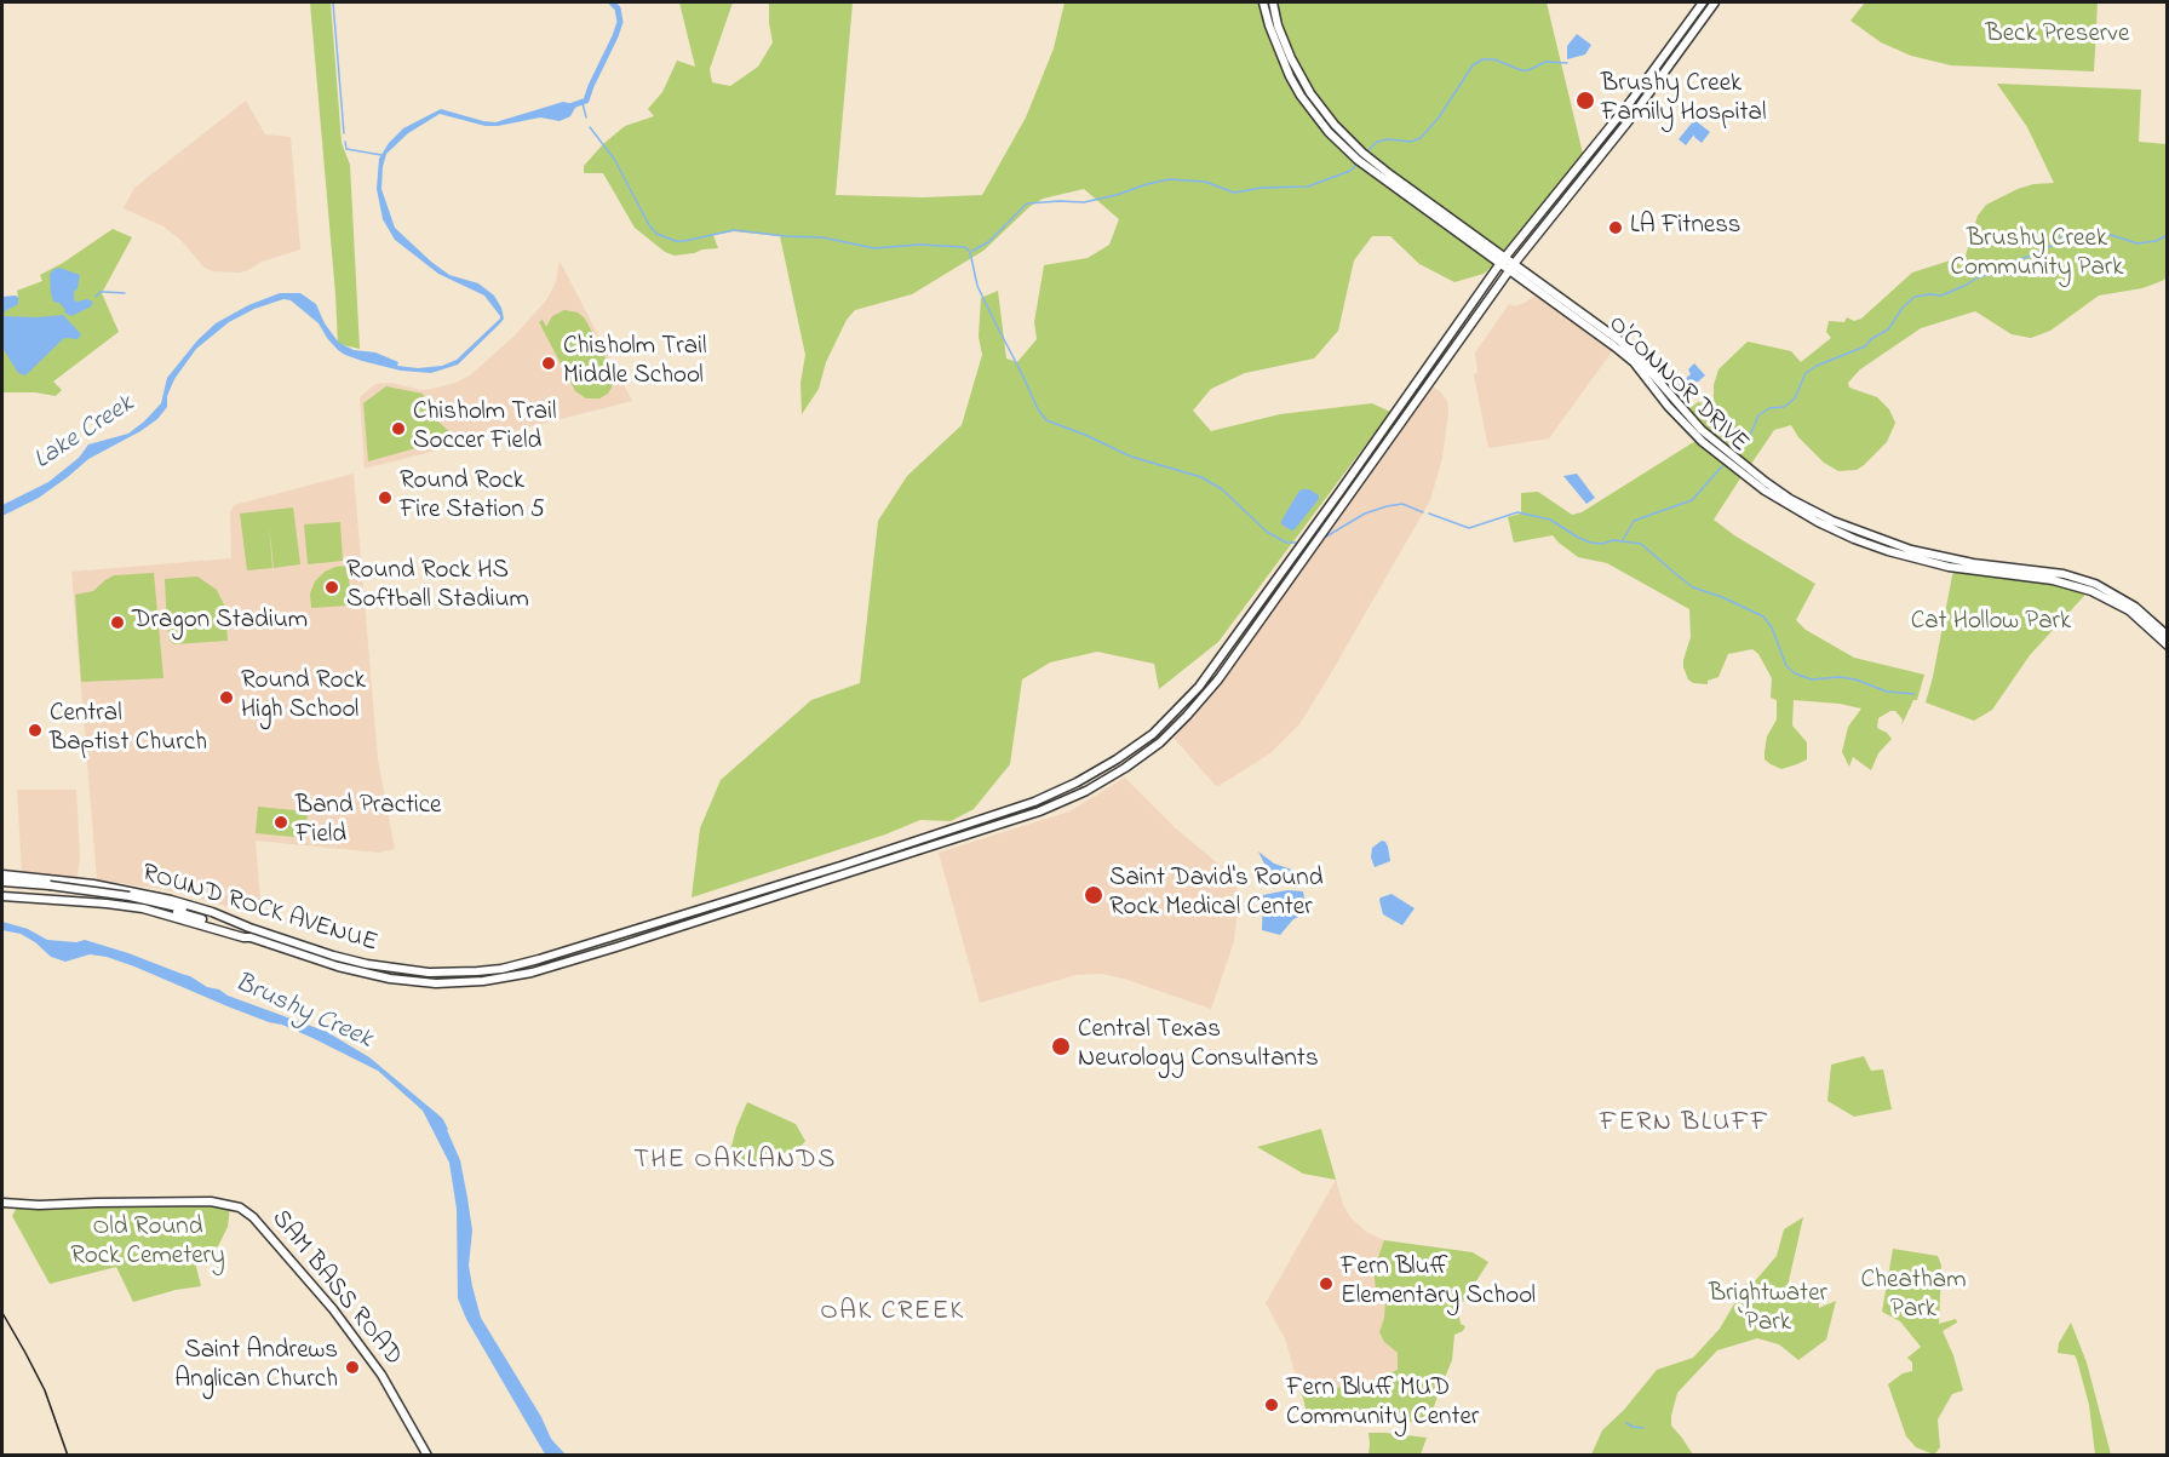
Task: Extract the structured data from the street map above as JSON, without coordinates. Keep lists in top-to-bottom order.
{
  "streets": {
    "main road": ["O'CONNOR DRIVE", "ROUND ROCK AVENUE", "SAM BASS ROAD"]
  },
  "districts": ["FERN BLUFF", "THE OAKLANDS", "OAK CREEK"],
  "water": ["Lake Creek", "Brushy Creek"],
  "parks": [
    "Beck Preserve",
    "Brushy Creek Community Park",
    "Cat Hollow Park",
    "Old Round Rock Cemetery",
    "Cheatham Park",
    "Brightwater Park"
  ],
  "places": [
    "Brushy Creek Family Hospital",
    "LA Fitness",
    "Chisholm Trail Middle School",
    "Chisholm Trail Soccer Field",
    "Round Rock Fire Station 5",
    "Round Rock HS Softball Stadium",
    "Dragon Stadium",
    "Round Rock High School",
    "Central Baptist Church",
    "Band Practice Field",
    "Saint David's Round Rock Medical Center",
    "Central Texas Neurology Consultants",
    "Fern Bluff Elementary School",
    "Saint Andrews Anglican Church",
    "Fern Bluff MUD Community Center"
  ]
}
